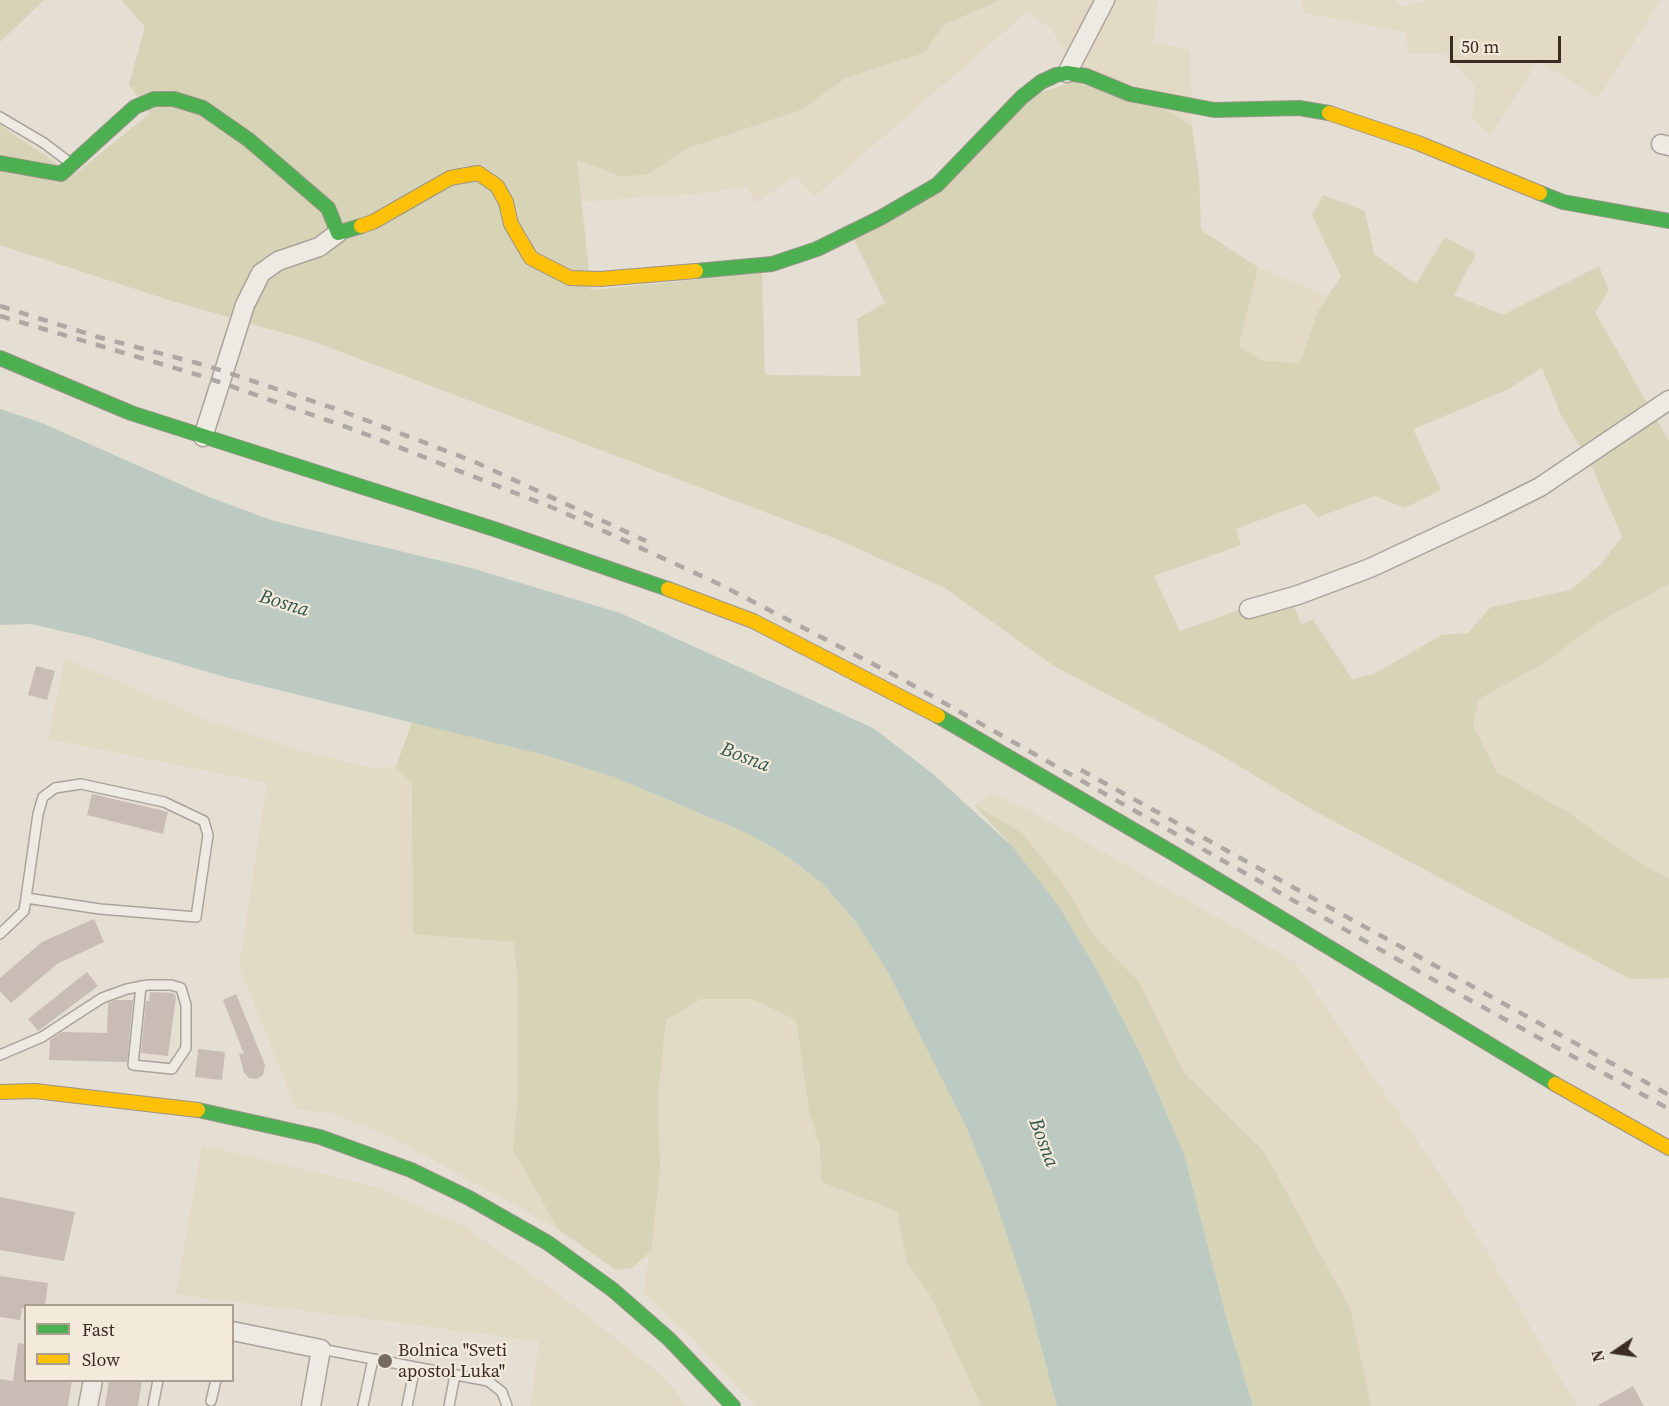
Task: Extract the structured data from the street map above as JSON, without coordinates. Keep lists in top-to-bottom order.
{
  "water": ["Bosna"],
  "places": ["Bolnica \"Sveti apostol Luka\""],
  "legend": ["Fast", "Slow"],
  "scale_bar": "50 m",
  "north": "left"
}
